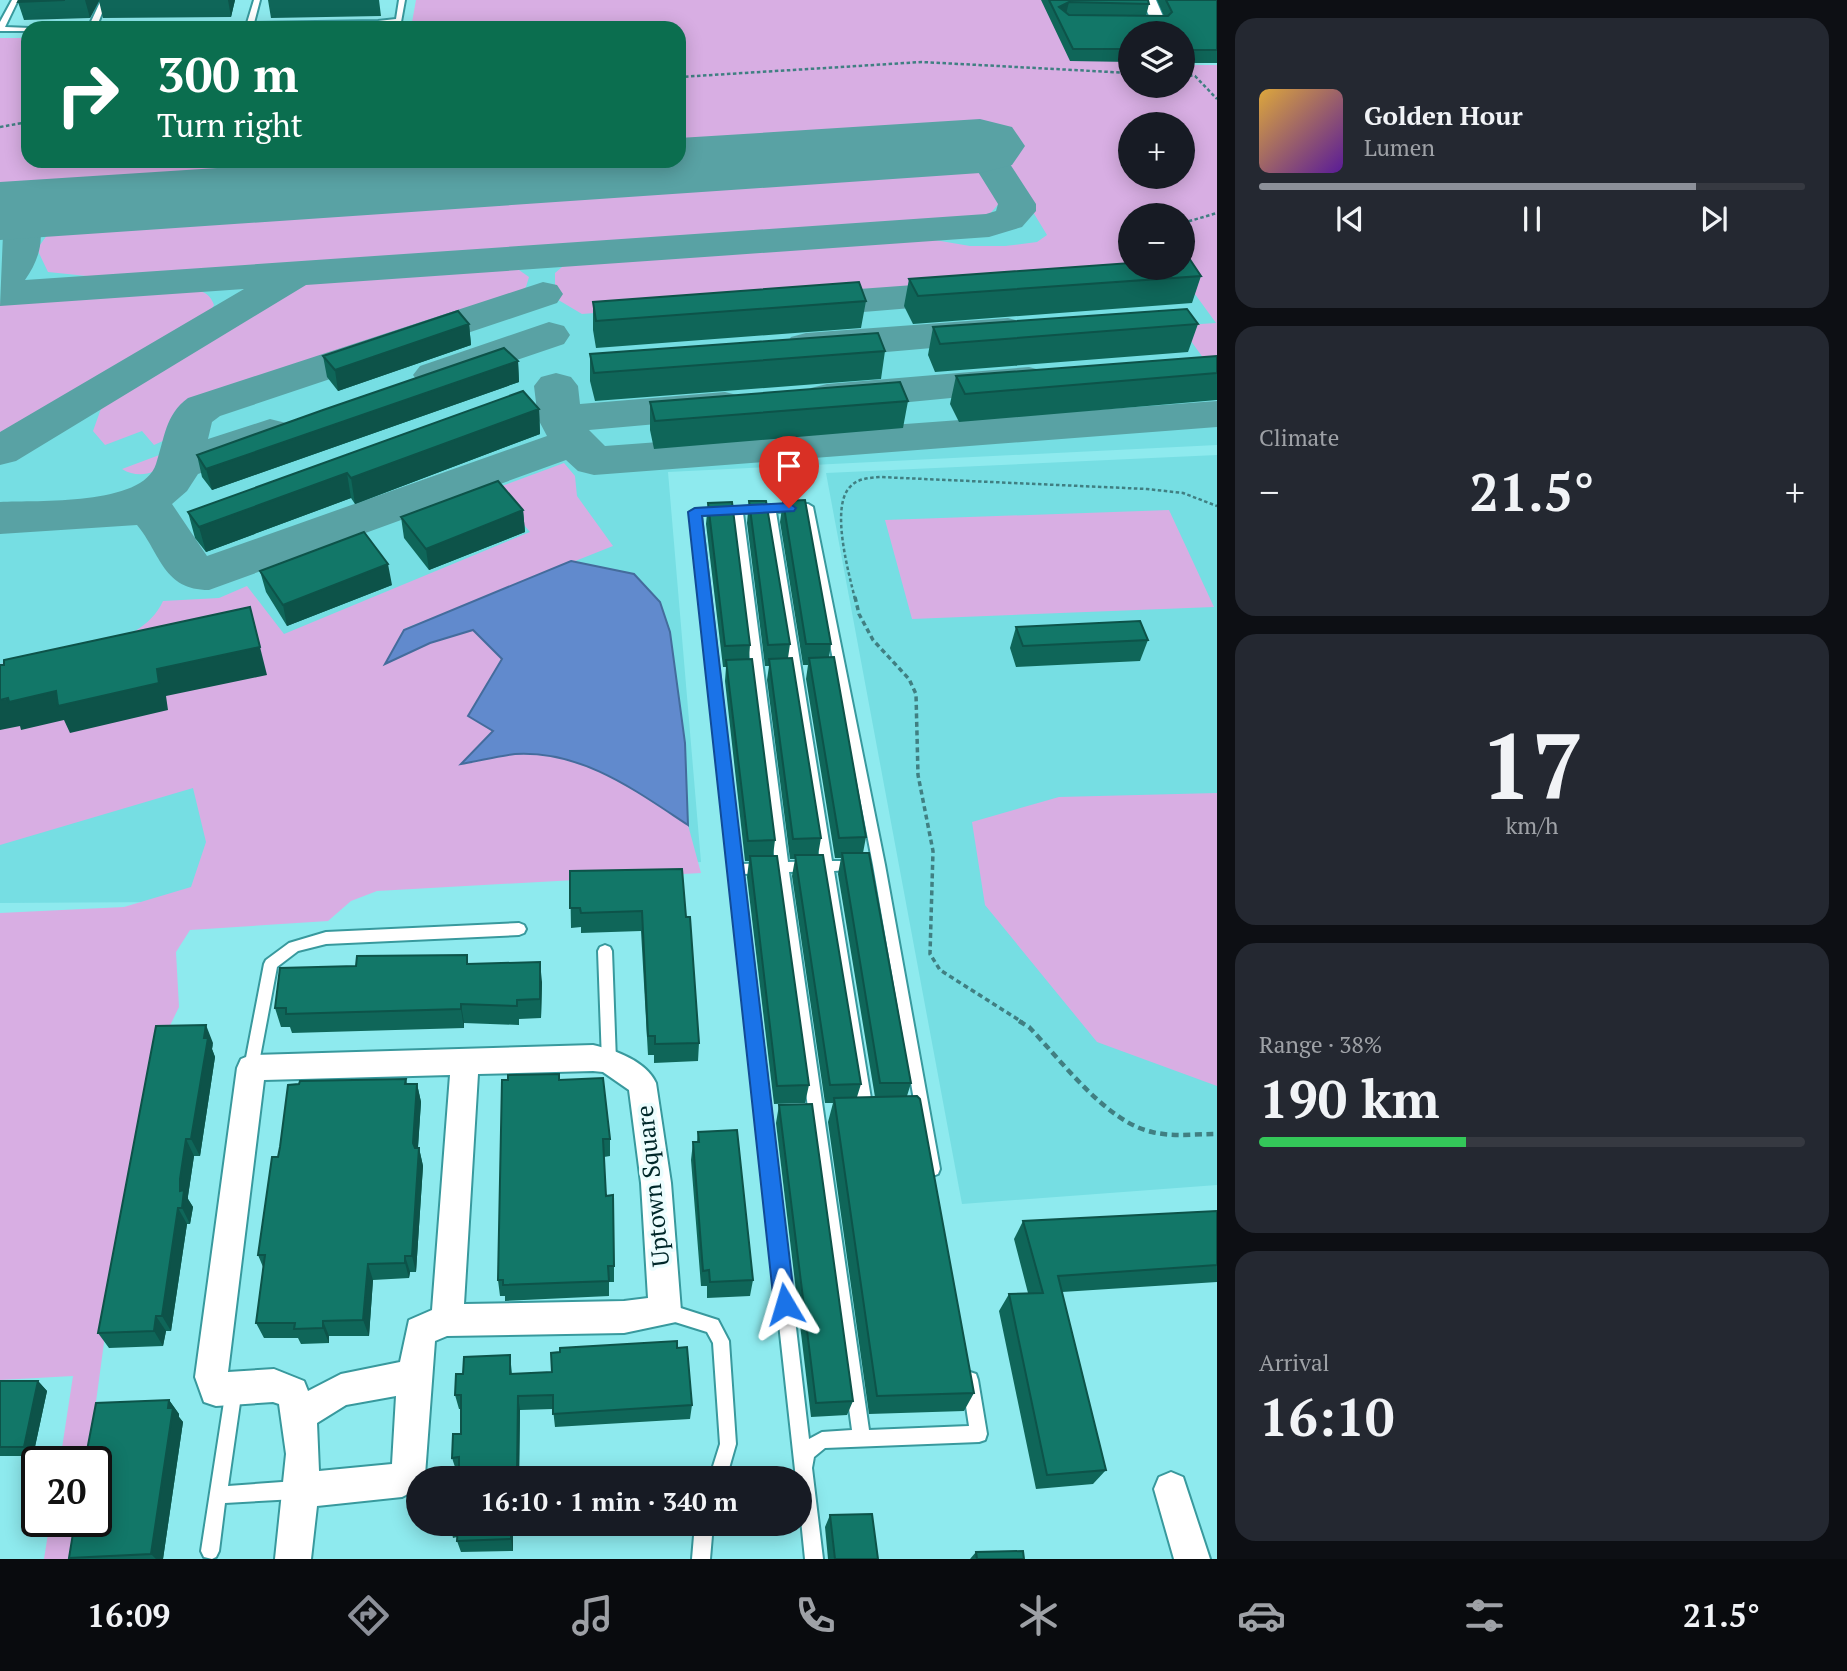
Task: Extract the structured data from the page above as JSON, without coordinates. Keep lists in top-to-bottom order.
{
  "streets": {
    "street": ["Uptown Square"]
  },
  "page": {
    "map_buttons": ["+", "−"],
    "turn": ["300 m", "Turn right"],
    "song": ["Golden Hour", "Lumen"],
    "tile": [
      "Climate",
      ["17", "km/h"],
      ["Range · 38%", "190 km"],
      ["Arrival", "16:10"]
    ],
    "heat": ["−", "21.5°", "+"],
    "limit": "20",
    "trip": "16:10 · 1 min · 340 m",
    "tabs": ["16:09", "21.5°"]
  }
}
